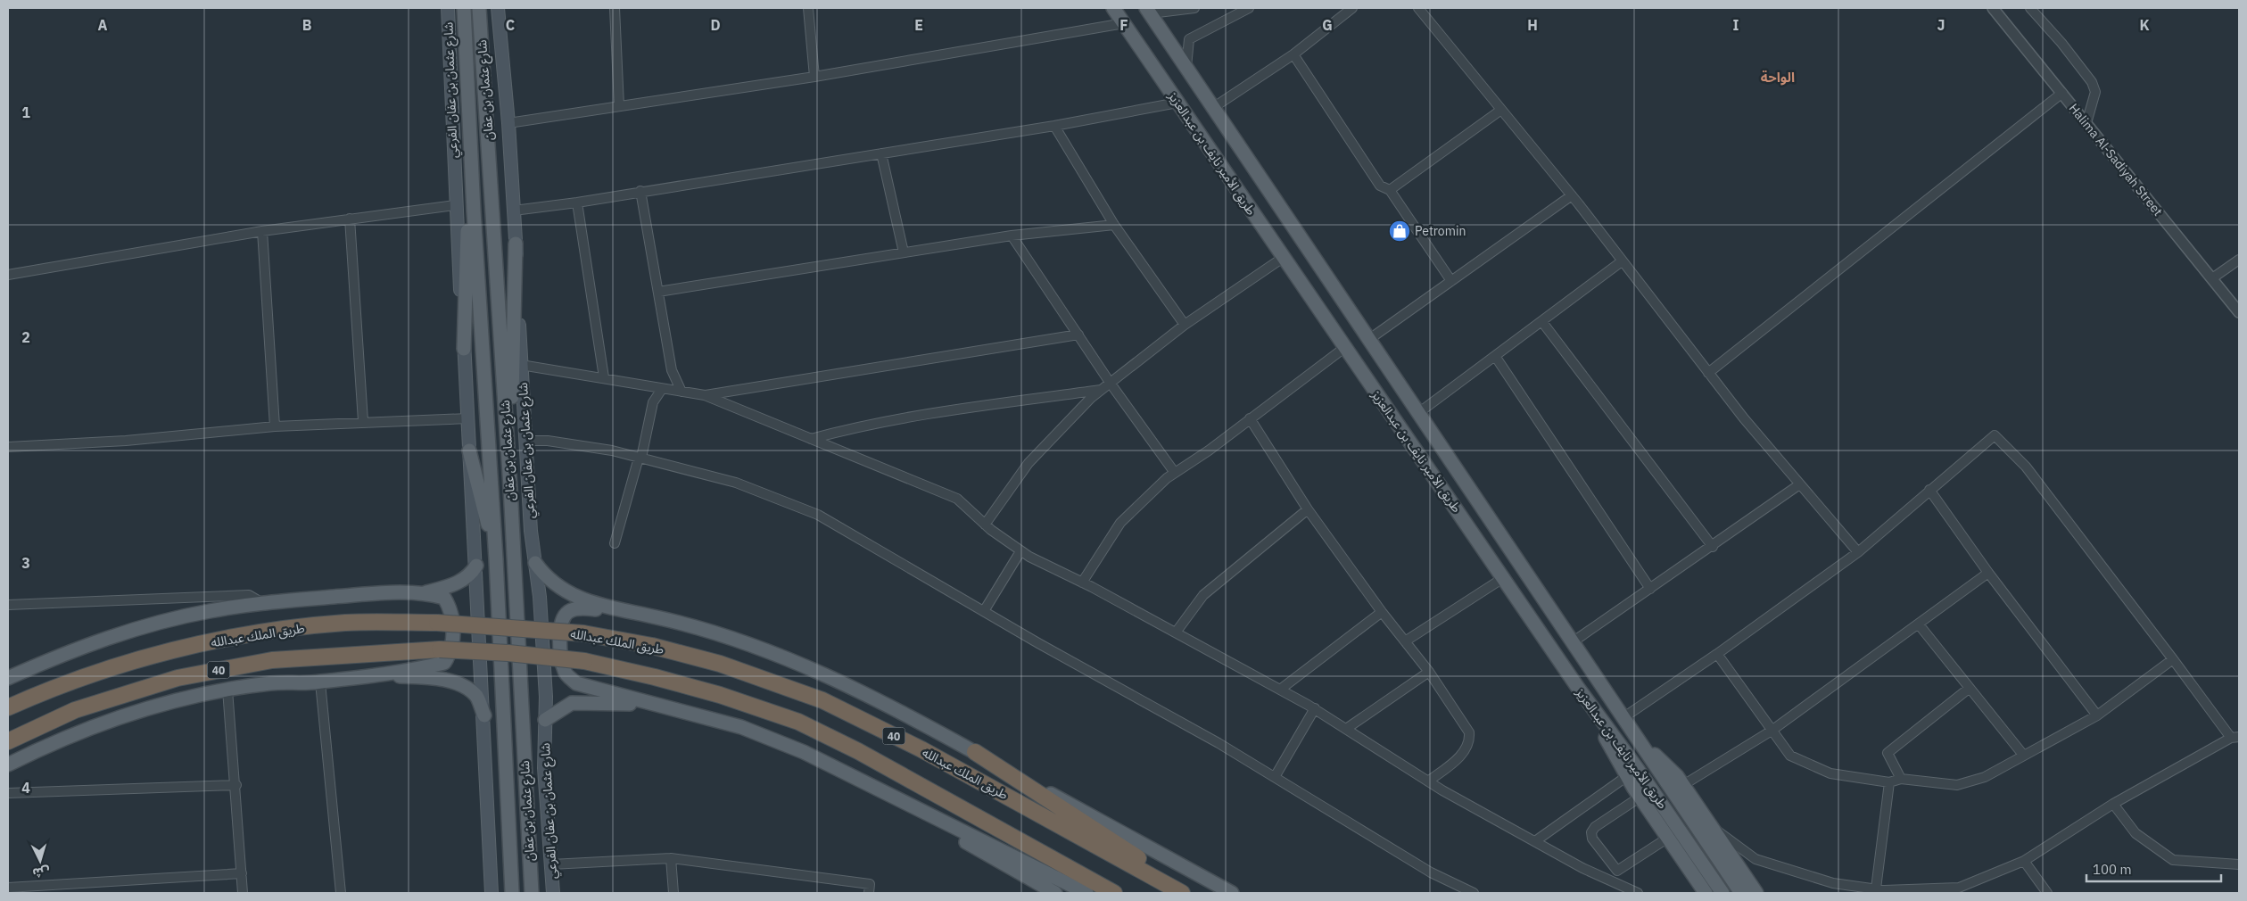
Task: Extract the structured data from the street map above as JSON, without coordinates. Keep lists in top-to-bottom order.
{
  "streets": {
    "highway": ["طريق الملك عبدالله", "40"],
    "main road": ["شارع عثمان بن عفان الفرعي", "شارع عثمان بن عفان", "طريق الأمير نايف بن عبدالعزيز"],
    "street": ["Halima Al-Sadiyah Street"]
  },
  "districts": ["الواحة"],
  "places": {
    "shop": ["Petromin"]
  },
  "scale_bar": "100 m",
  "north": "bottom",
  "grid": {
    "columns": [
      "A",
      "B",
      "C",
      "D",
      "E",
      "F",
      "G",
      "H",
      "I",
      "J",
      "K"
    ],
    "rows": [
      "1",
      "2",
      "3",
      "4"
    ]
  }
}
